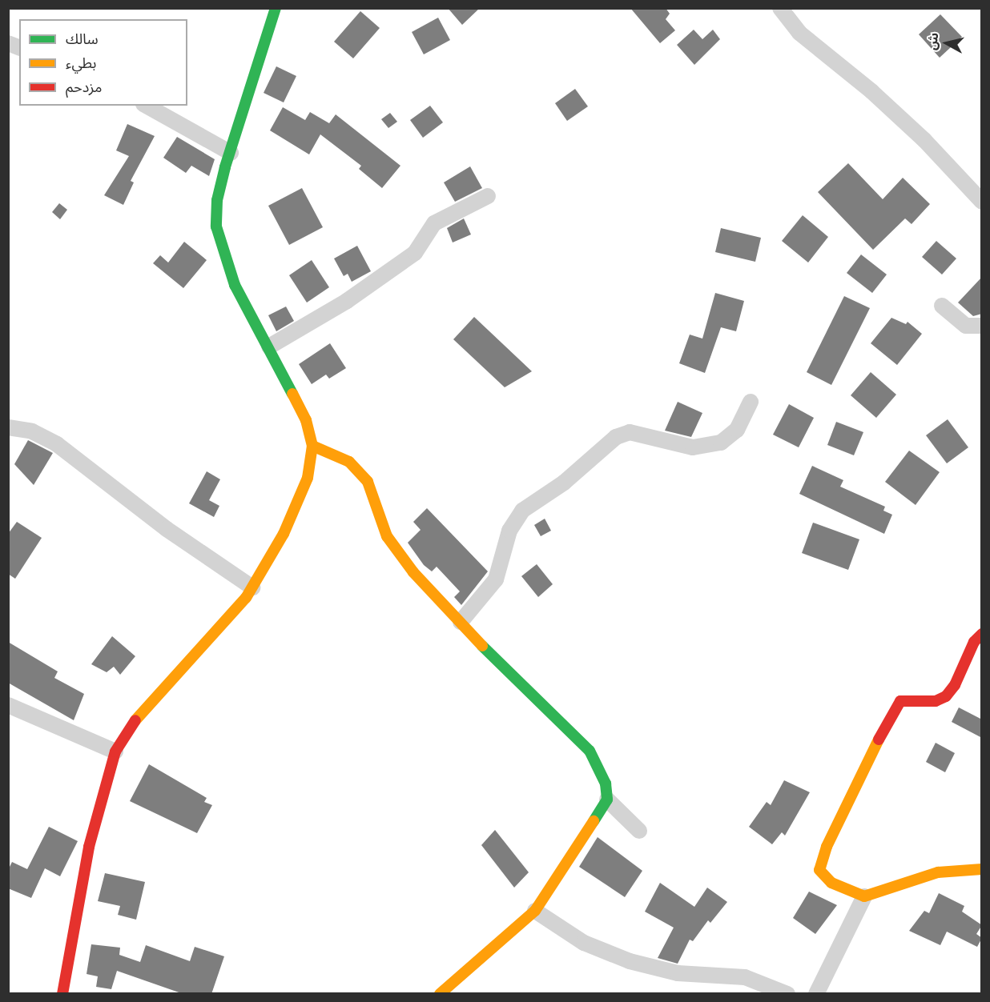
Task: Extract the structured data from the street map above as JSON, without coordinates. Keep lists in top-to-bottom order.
{
  "legend": ["سالك", "بطيء", "مزدحم"],
  "north": "left"
}
